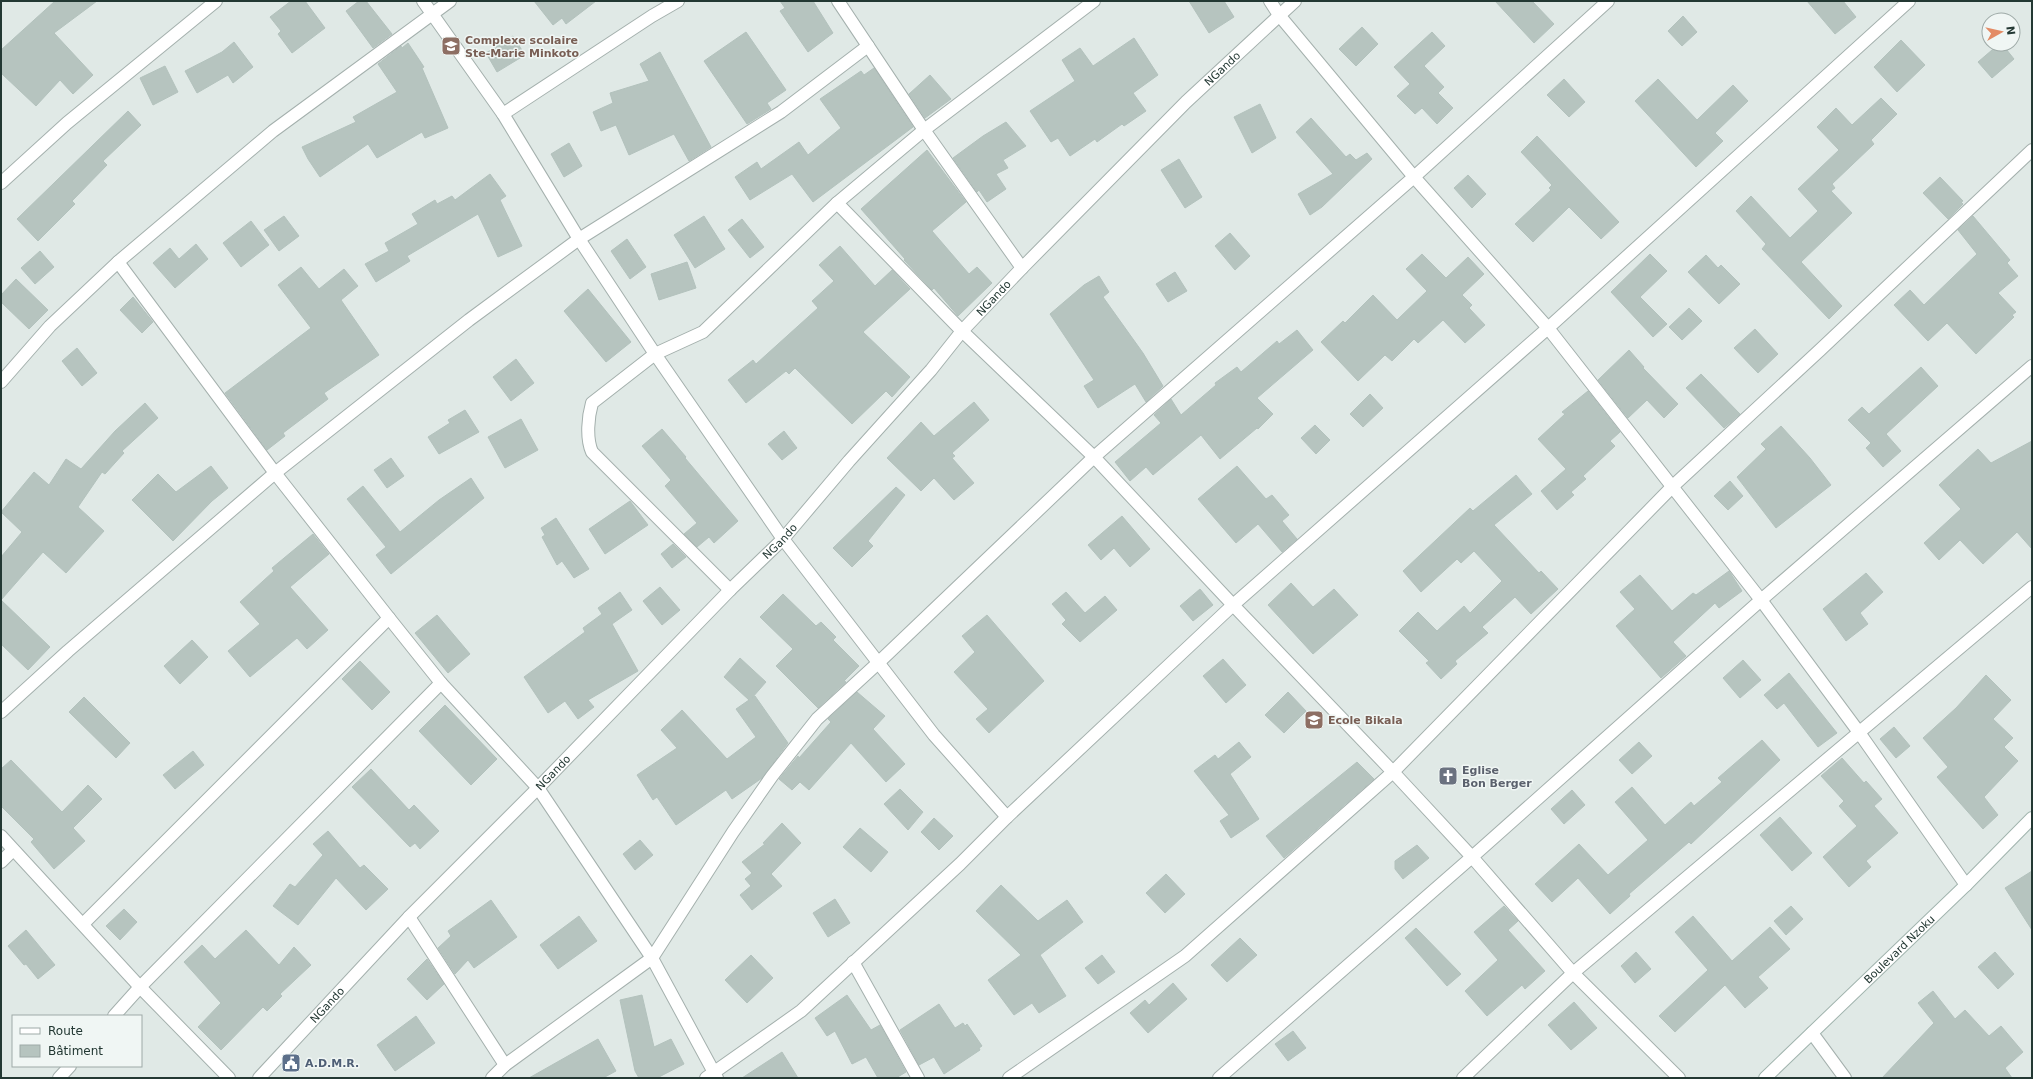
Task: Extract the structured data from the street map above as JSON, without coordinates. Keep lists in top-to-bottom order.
{
  "streets": {
    "street": ["NGando", "Boulevard Nzoku"]
  },
  "places": {
    "school or university": ["Complexe scolaire Ste-Marie Minkoto", "Ecole Bikala"],
    "church": ["Eglise Bon Berger"],
    "public building": ["A.D.M.R."]
  },
  "legend": ["Route", "Bâtiment"],
  "north": "right"
}
